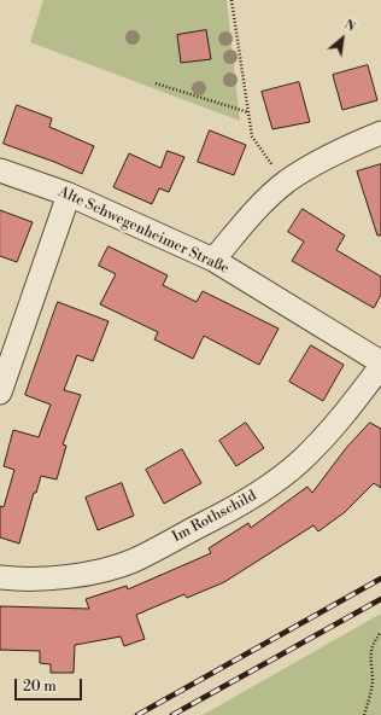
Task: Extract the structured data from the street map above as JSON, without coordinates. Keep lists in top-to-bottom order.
{
  "streets": {
    "street": ["Alte Schwegenheimer Straße", "Im Rothschild"]
  },
  "scale_bar": "20 m",
  "north": "top right"
}
